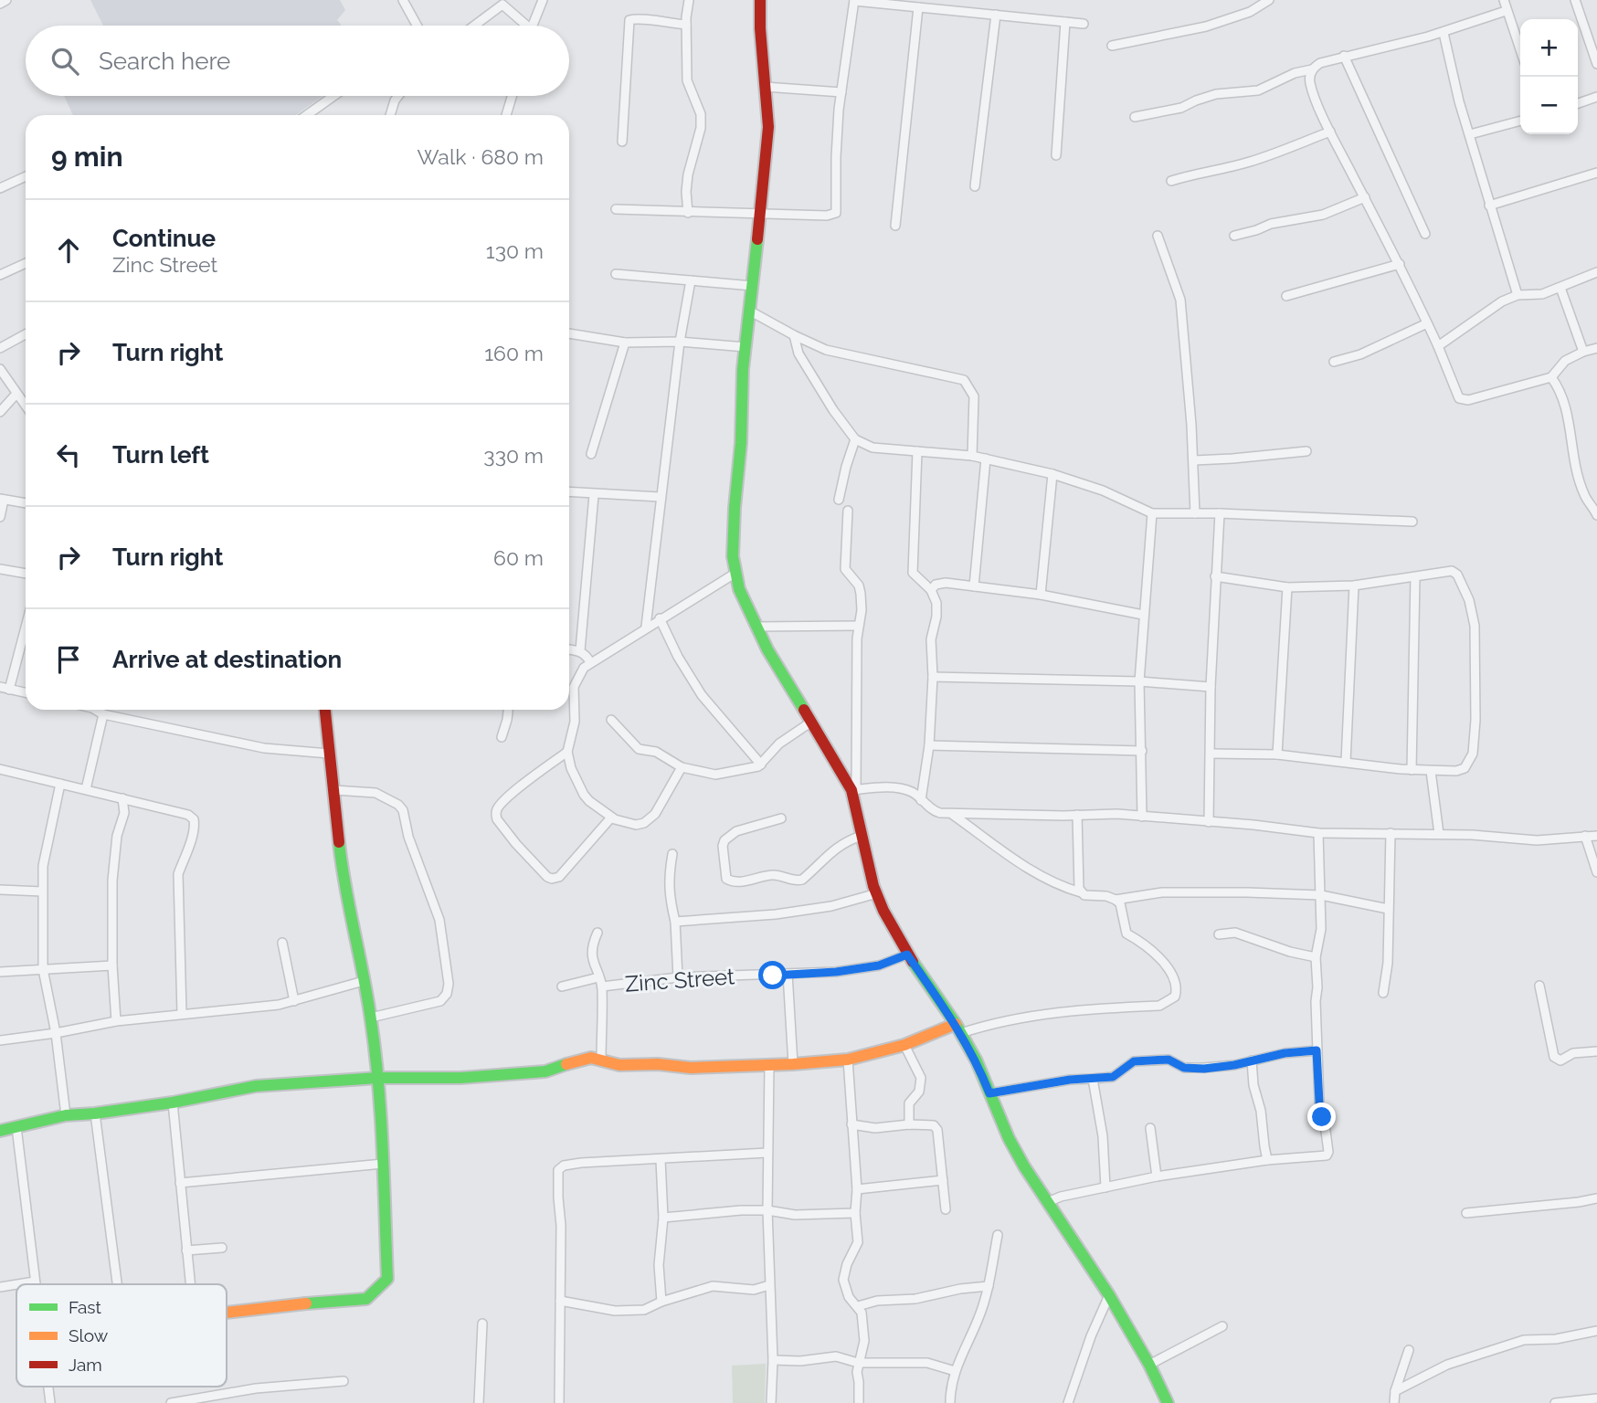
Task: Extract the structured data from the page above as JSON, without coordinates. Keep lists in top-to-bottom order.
{
  "streets": {
    "street": ["Zinc Street"]
  },
  "legend": ["Fast", "Slow", "Jam"],
  "page": {
    "map_buttons": ["+", "−"],
    "search": "Search here",
    "heading": ["9 min", "Walk · 680 m"],
    "list": [
      ["Continue", "Zinc Street", "130 m"],
      ["Turn right", "160 m"],
      ["Turn left", "330 m"],
      ["Turn right", "60 m"],
      "Arrive at destination"
    ]
  }
}
